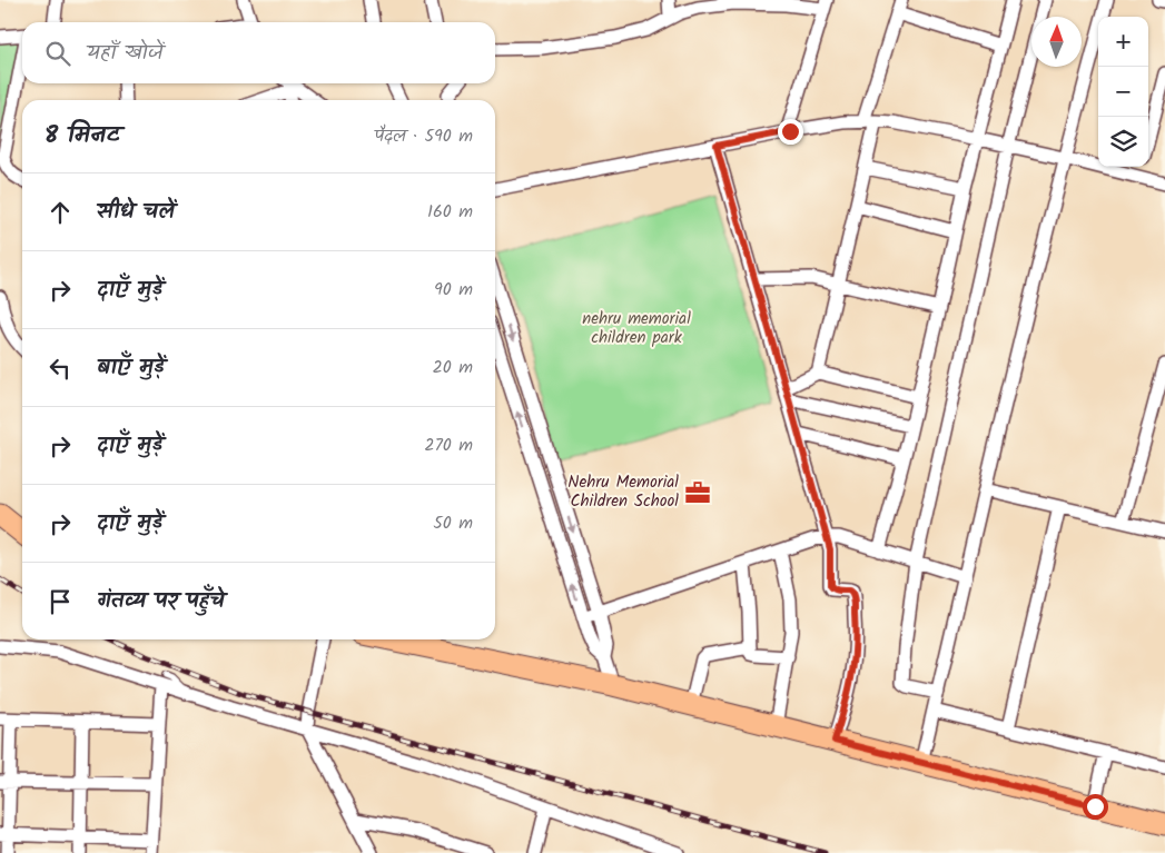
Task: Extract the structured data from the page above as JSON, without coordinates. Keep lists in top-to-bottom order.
{
  "parks": ["nehru memorial children park"],
  "places": {
    "office": ["Nehru Memorial Children School"]
  },
  "north": "top",
  "page": {
    "map_buttons": ["+", "−"],
    "search": "यहाँ खोजें",
    "heading": ["8 मिनट", "पैदल · 590 m"],
    "list": [
      ["सीधे चलें", "160 m"],
      ["दाएँ मुड़ें", "90 m"],
      ["बाएँ मुड़ें", "20 m"],
      ["दाएँ मुड़ें", "270 m"],
      ["दाएँ मुड़ें", "50 m"],
      "गंतव्य पर पहुँचे"
    ]
  }
}
